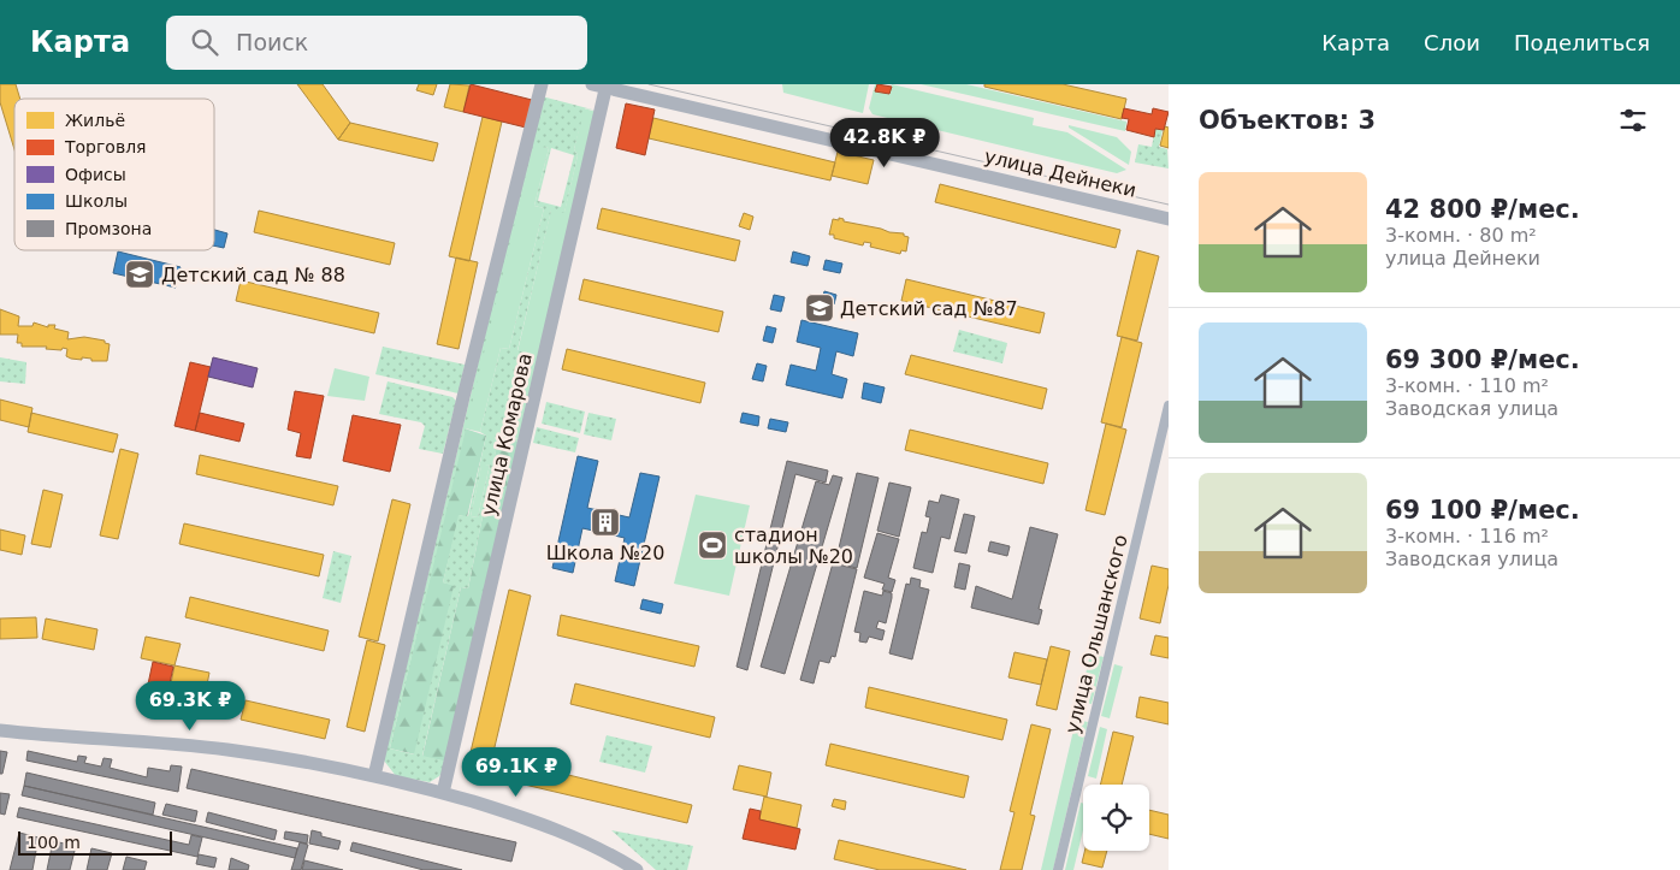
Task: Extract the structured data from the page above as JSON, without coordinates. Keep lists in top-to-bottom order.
{
  "streets": {
    "street": ["улица Дейнеки", "улица Комарова", "улица Ольшанского"]
  },
  "crossings": [
    ["улица Дейнеки", "улица Комарова"]
  ],
  "places": {
    "school or university": ["Детский сад № 88", "Детский сад №87"],
    "building": ["Школа №20"],
    "sports": ["стадион школы №20"]
  },
  "legend": [
    "Жильё",
    "Торговля",
    "Офисы",
    "Школы",
    "Промзона"
  ],
  "scale_bar": "100 m",
  "page": {
    "header": "Карта",
    "search": "Поиск",
    "nav": ["Карта", "Слои", "Поделиться"],
    "heading": "Объектов: 3",
    "price": ["42.8K ₽", "69.3K ₽", "69.1K ₽"],
    "list": [
      {
        "name": "42 800 ₽/мес.",
        "note": "3-комн. · 80 m² · улица Дейнеки"
      },
      {
        "name": "69 300 ₽/мес.",
        "note": "3-комн. · 110 m² · Заводская улица"
      },
      {
        "name": "69 100 ₽/мес.",
        "note": "3-комн. · 116 m² · Заводская улица"
      }
    ],
    "scale": "100 m"
  }
}
